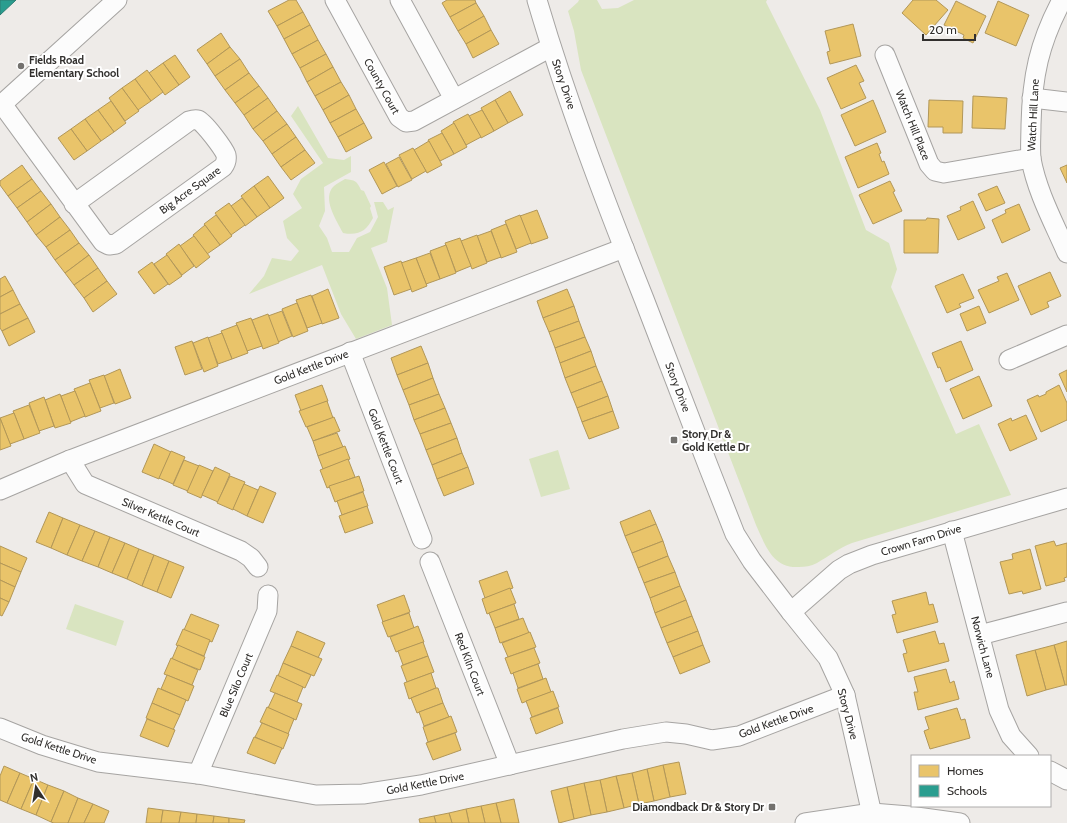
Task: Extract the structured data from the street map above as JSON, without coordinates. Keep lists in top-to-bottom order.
{
  "streets": {
    "street": [
      "Story Drive",
      "County Court",
      "Watch Hill Lane",
      "Watch Hill Place",
      "Big Acre Square",
      "Gold Kettle Drive",
      "Gold Kettle Court",
      "Silver Kettle Court",
      "Crown Farm Drive",
      "Norwich Lane",
      "Red Kiln Court",
      "Blue Silo Court"
    ]
  },
  "crossings": [
    ["Story Drive", "County Court"],
    ["Story Drive", "Gold Kettle Drive"],
    ["Story Drive", "Crown Farm Drive"],
    ["Watch Hill Lane", "Watch Hill Place"],
    ["Gold Kettle Drive", "Gold Kettle Court"],
    ["Gold Kettle Drive", "Silver Kettle Court"],
    ["Gold Kettle Drive", "Red Kiln Court"],
    ["Gold Kettle Drive", "Blue Silo Court"],
    ["Crown Farm Drive", "Norwich Lane"]
  ],
  "places": {
    "other": ["Fields Road Elementary School"],
    "transit": ["Story Dr & Gold Kettle Dr", "Diamondback Dr & Story Dr"]
  },
  "legend": ["Homes", "Schools"],
  "scale_bar": "20 m",
  "north": "top"
}
